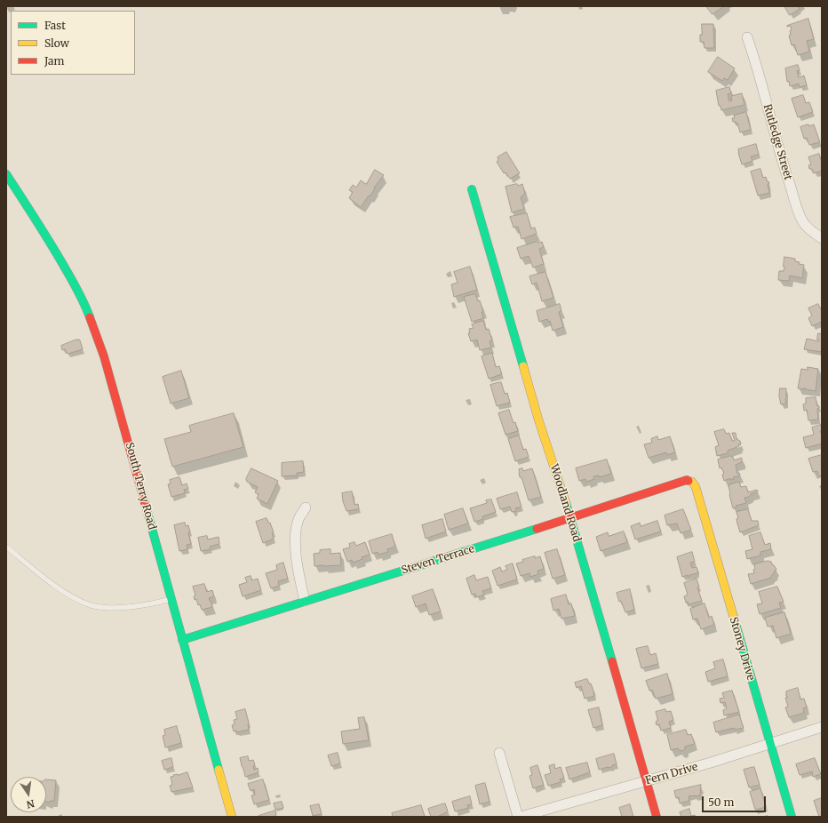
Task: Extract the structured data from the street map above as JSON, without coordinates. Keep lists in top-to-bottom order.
{
  "streets": {
    "street": [
      "Rutledge Street",
      "South Terry Road",
      "Woodland Road",
      "Steven Terrace",
      "Stoney Drive",
      "Fern Drive"
    ]
  },
  "crossings": [
    ["South Terry Road", "Steven Terrace"],
    ["Woodland Road", "Steven Terrace"],
    ["Woodland Road", "Fern Drive"],
    ["Steven Terrace", "Stoney Drive"],
    ["Stoney Drive", "Fern Drive"]
  ],
  "legend": ["Fast", "Slow", "Jam"],
  "scale_bar": "50 m",
  "north": "bottom"
}
